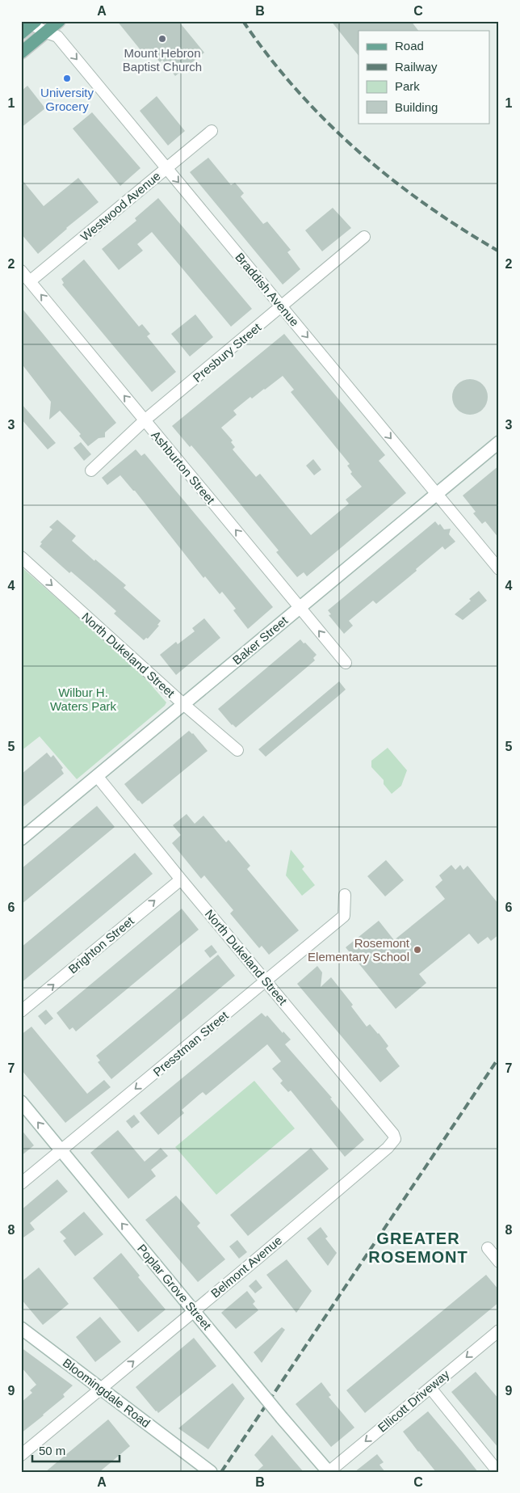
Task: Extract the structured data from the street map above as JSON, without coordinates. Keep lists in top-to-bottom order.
{
  "streets": {
    "street": [
      "Westwood Avenue",
      "Braddish Avenue",
      "Presbury Street",
      "Ashburton Street",
      "Baker Street",
      "North Dukeland Street",
      "Brighton Street",
      "Presstman Street",
      "Belmont Avenue",
      "Poplar Grove Street",
      "Bloomingdale Road",
      "Ellicott Driveway"
    ]
  },
  "crossings": [
    ["Westwood Avenue", "Braddish Avenue"],
    ["Westwood Avenue", "Ashburton Street"],
    ["Braddish Avenue", "Presbury Street"],
    ["Braddish Avenue", "Baker Street"],
    ["Presbury Street", "Ashburton Street"],
    ["Ashburton Street", "Baker Street"],
    ["Baker Street", "North Dukeland Street"],
    ["North Dukeland Street", "Brighton Street"],
    ["North Dukeland Street", "Presstman Street"],
    ["North Dukeland Street", "Belmont Avenue"],
    ["Presstman Street", "Poplar Grove Street"],
    ["Belmont Avenue", "Poplar Grove Street"],
    ["Belmont Avenue", "Bloomingdale Road"],
    ["Poplar Grove Street", "Ellicott Driveway"]
  ],
  "one_way": [
    "Braddish Avenue",
    "Ashburton Street",
    "Brighton Street",
    "Presstman Street",
    "Poplar Grove Street",
    "Ellicott Driveway"
  ],
  "districts": ["GREATER ROSEMONT"],
  "parks": ["Wilbur H. Waters Park"],
  "places": ["Mount Hebron Baptist Church", "University Grocery", "Rosemont Elementary School"],
  "legend": [
    "Road",
    "Railway",
    "Park",
    "Building"
  ],
  "scale_bar": "50 m",
  "grid": {
    "columns": ["A", "B", "C"],
    "rows": [
      "1",
      "2",
      "3",
      "4",
      "5",
      "6",
      "7",
      "8",
      "9"
    ]
  }
}
